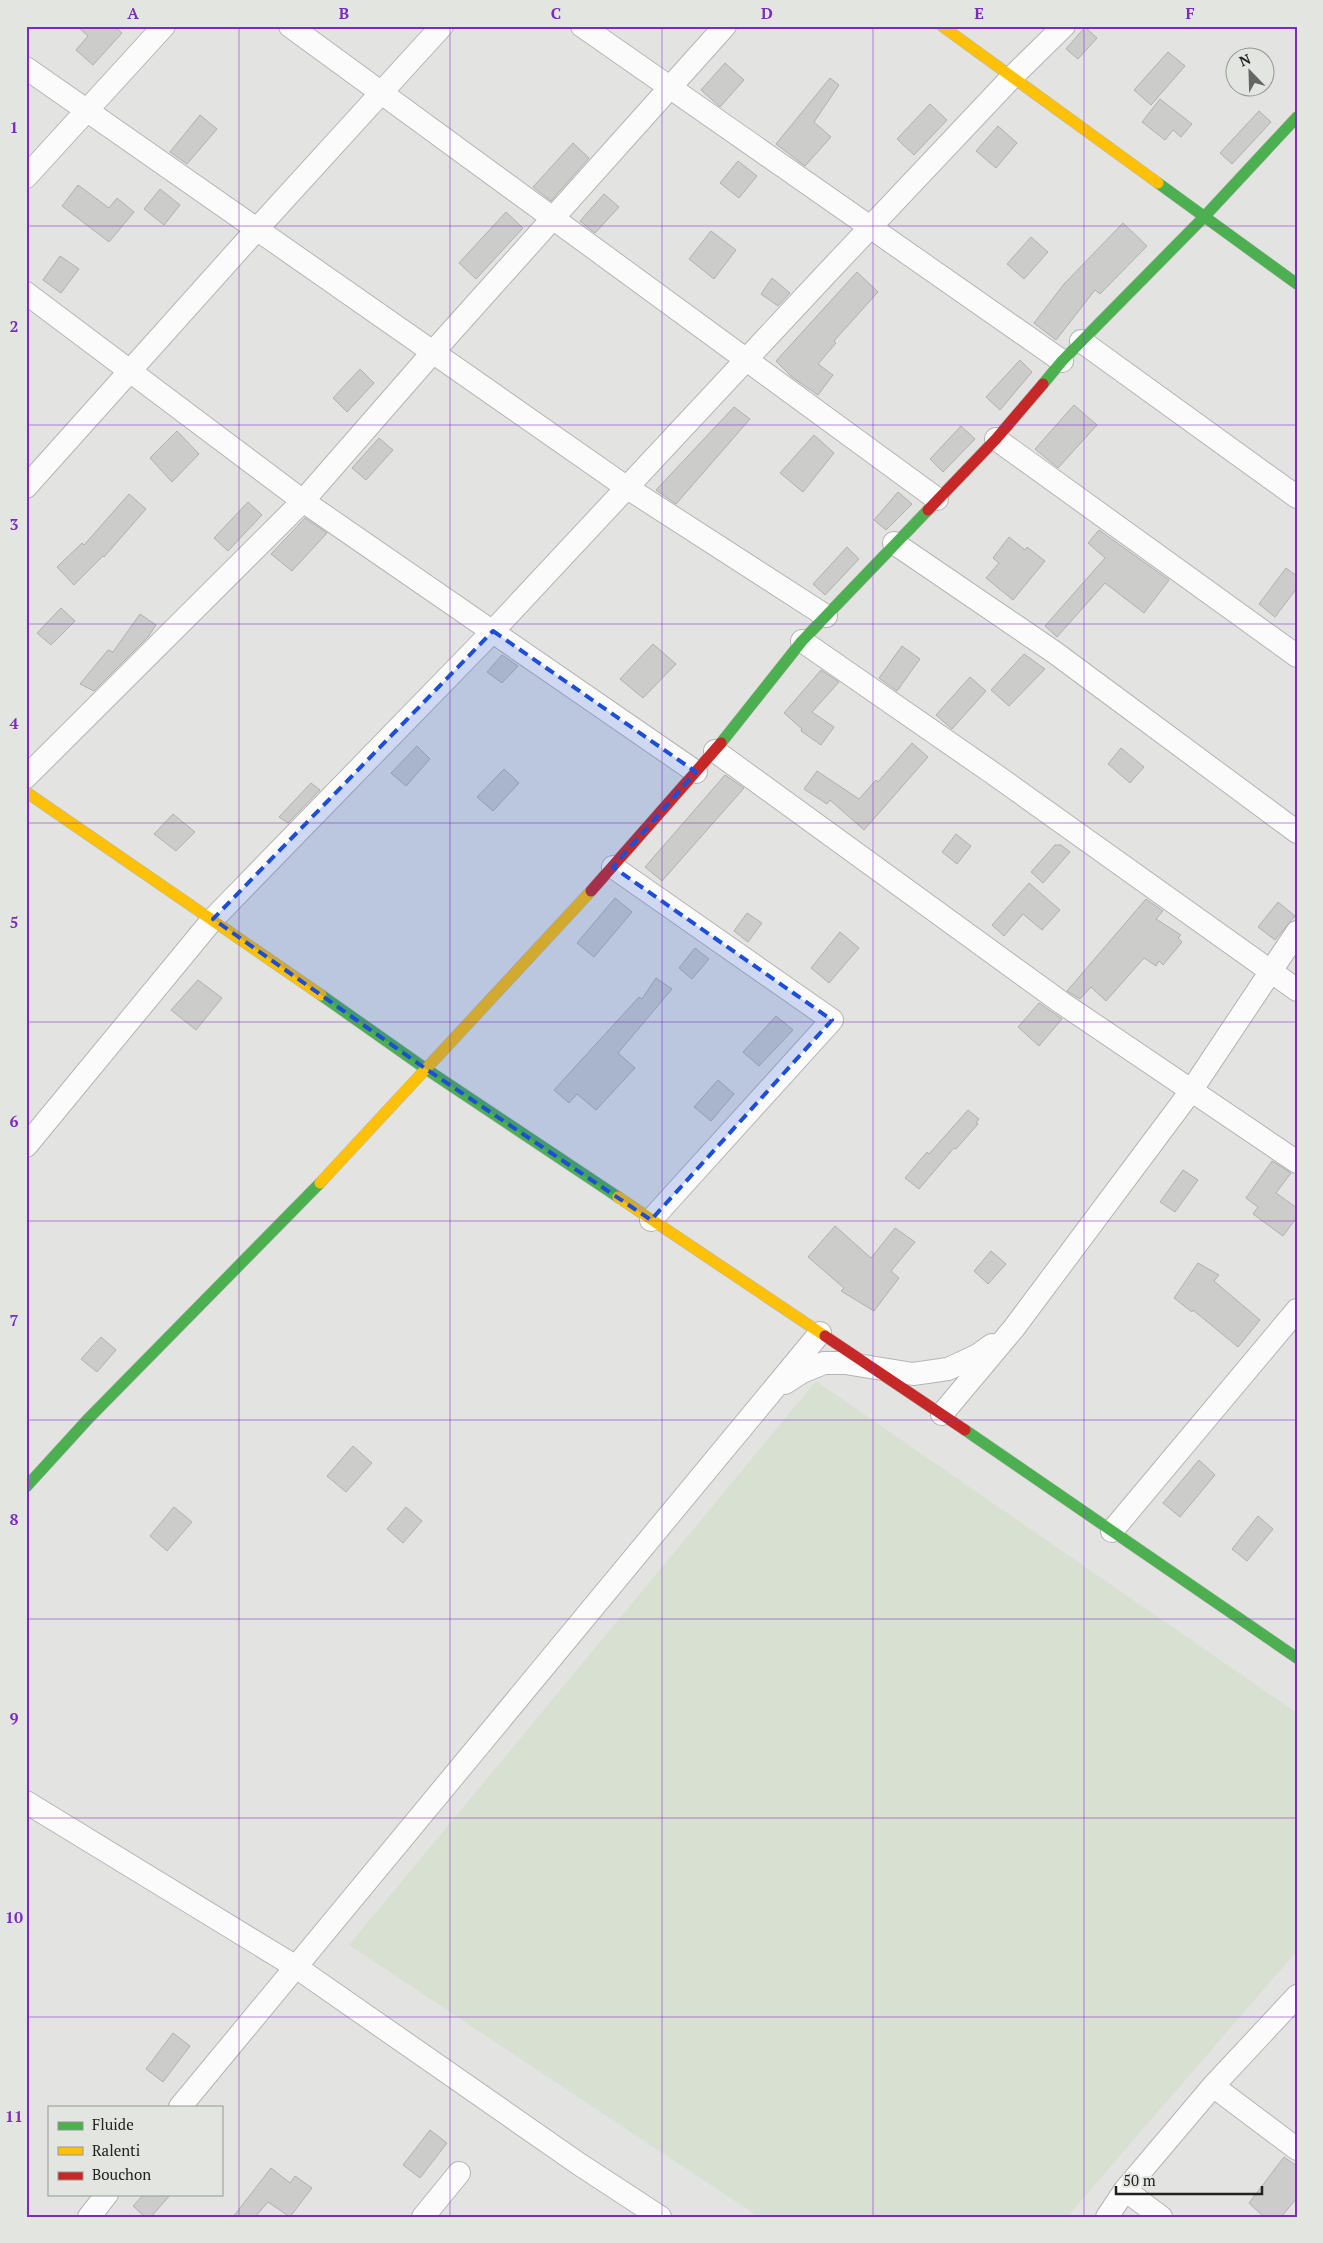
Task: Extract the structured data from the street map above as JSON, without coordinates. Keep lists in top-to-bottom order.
{
  "legend": ["Fluide", "Ralenti", "Bouchon"],
  "scale_bar": "50 m",
  "north": "top left",
  "grid": {
    "columns": [
      "A",
      "B",
      "C",
      "D",
      "E",
      "F"
    ],
    "rows": [
      "1",
      "2",
      "3",
      "4",
      "5",
      "6",
      "7",
      "8",
      "9",
      "10",
      "11"
    ]
  }
}
